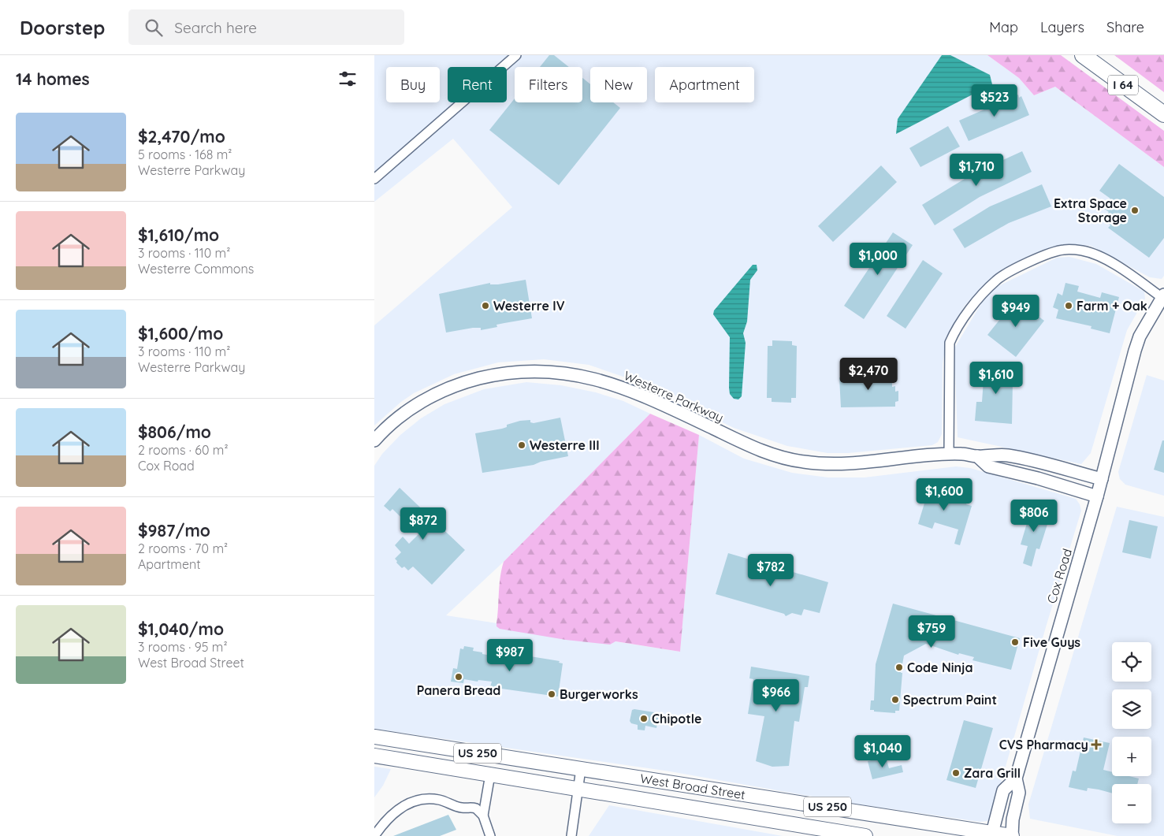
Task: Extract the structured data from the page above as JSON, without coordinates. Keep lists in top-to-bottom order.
{
  "streets": {
    "highway": ["I 64"],
    "main road": ["US 250", "West Broad Street"],
    "street": ["Westerre Parkway", "Cox Road"]
  },
  "crossings": [
    ["Westerre Parkway", "Cox Road"],
    ["Cox Road", "West Broad Street"]
  ],
  "places": {
    "other": [
      "Extra Space Storage",
      "Westerre IV",
      "Farm + Oak",
      "Westerre III",
      "Five Guys",
      "Code Ninja",
      "Panera Bread",
      "Burgerworks",
      "Spectrum Paint",
      "Chipotle",
      "Zara Grill"
    ],
    "health": ["CVS Pharmacy"]
  },
  "page": {
    "header": "Doorstep",
    "search": "Search here",
    "nav": ["Map", "Layers", "Share"],
    "heading": "14 homes",
    "chip": [
      "Buy",
      "Rent",
      "Filters",
      "New",
      "Apartment"
    ],
    "price": [
      "$523",
      "$1,710",
      "$1,000",
      "$949",
      "$2,470",
      "$1,610",
      "$1,600",
      "$806",
      "$872",
      "$782",
      "$759",
      "$987",
      "$966",
      "$1,040"
    ],
    "list": [
      {
        "name": "$2,470/mo",
        "note": "5 rooms · 168 m² · Westerre Parkway"
      },
      {
        "name": "$1,610/mo",
        "note": "3 rooms · 110 m² · Westerre Commons"
      },
      {
        "name": "$1,600/mo",
        "note": "3 rooms · 110 m² · Westerre Parkway"
      },
      {
        "name": "$806/mo",
        "note": "2 rooms · 60 m² · Cox Road"
      },
      {
        "name": "$987/mo",
        "note": "2 rooms · 70 m² · Apartment"
      },
      {
        "name": "$1,040/mo",
        "note": "3 rooms · 95 m² · West Broad Street"
      }
    ],
    "map_buttons": ["+", "−"]
  }
}
